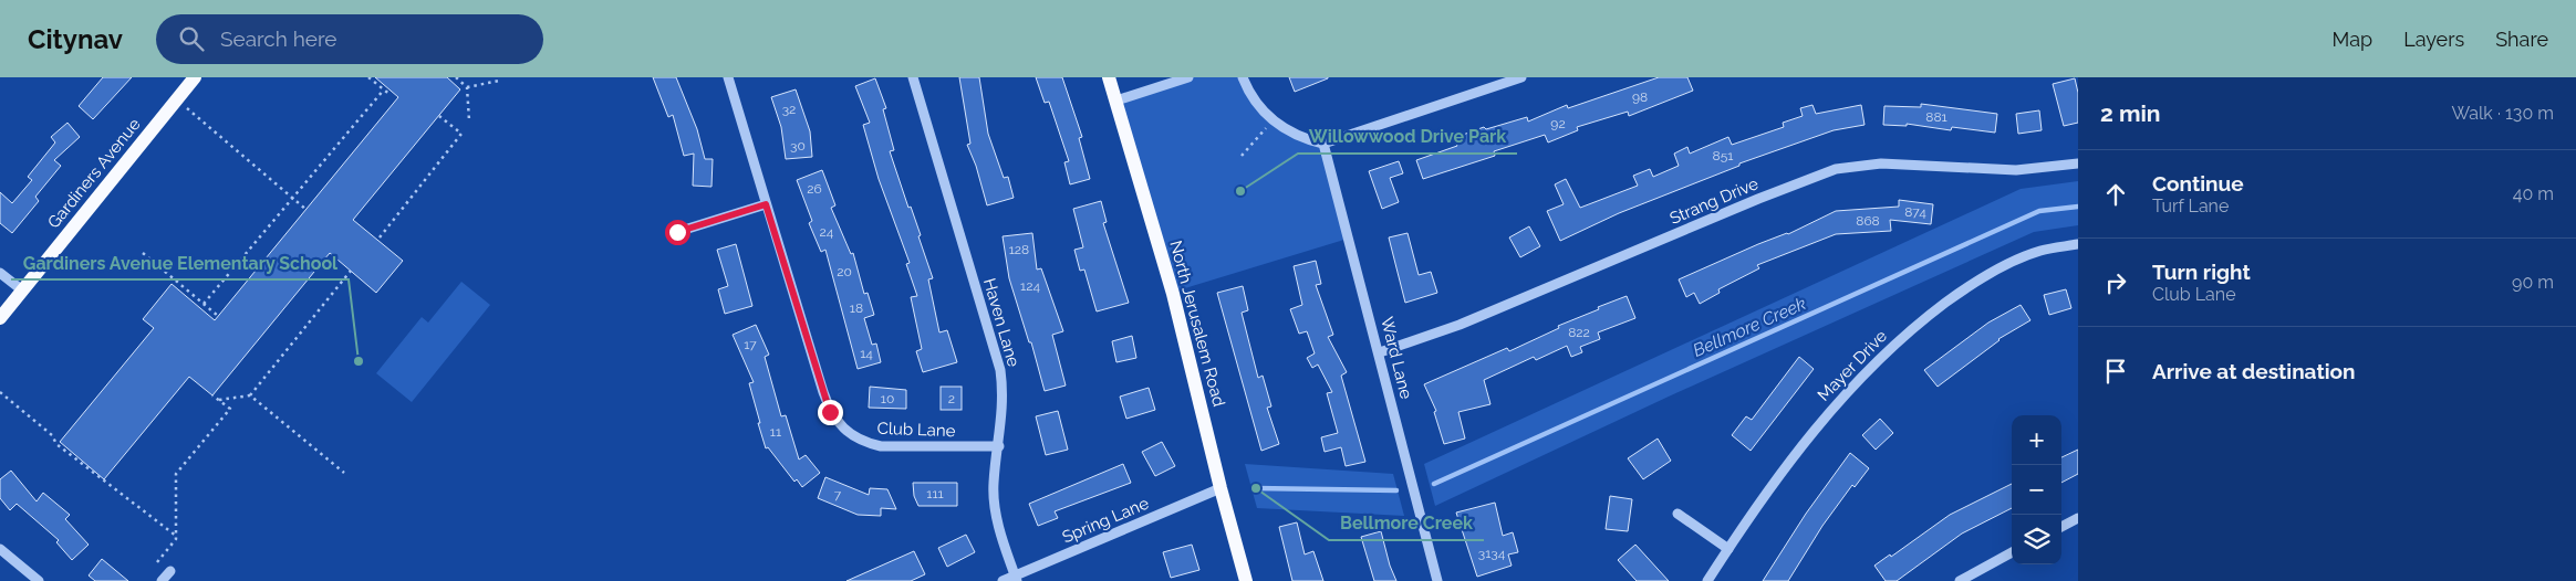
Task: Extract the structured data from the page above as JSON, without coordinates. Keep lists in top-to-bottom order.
{
  "streets": {
    "main road": ["Gardiners Avenue", "North Jerusalem Road"],
    "street": [
      "Strang Drive",
      "Haven Lane",
      "Ward Lane",
      "Mayer Drive",
      "Club Lane",
      "Spring Lane"
    ]
  },
  "crossings": [
    ["Strang Drive", "Ward Lane"],
    ["Haven Lane", "Club Lane"],
    ["Haven Lane", "Spring Lane"],
    ["North Jerusalem Road", "Spring Lane"]
  ],
  "water": ["Bellmore Creek"],
  "places": ["Willowwood Drive Park", "Gardiners Avenue Elementary School", "Bellmore Creek"],
  "house_numbers": [
    "98",
    "32",
    "881",
    "92",
    "30",
    "851",
    "26",
    "874",
    "868",
    "24",
    "128",
    "20",
    "124",
    "18",
    "822",
    "17",
    "14",
    "10",
    "2",
    "11",
    "111",
    "7",
    "3134"
  ],
  "page": {
    "header": "Citynav",
    "search": "Search here",
    "nav": ["Map", "Layers", "Share"],
    "heading": ["2 min", "Walk · 130 m"],
    "list": [
      ["Continue", "Turf Lane", "40 m"],
      ["Turn right", "Club Lane", "90 m"],
      "Arrive at destination"
    ],
    "map_buttons": ["+", "−"]
  }
}
